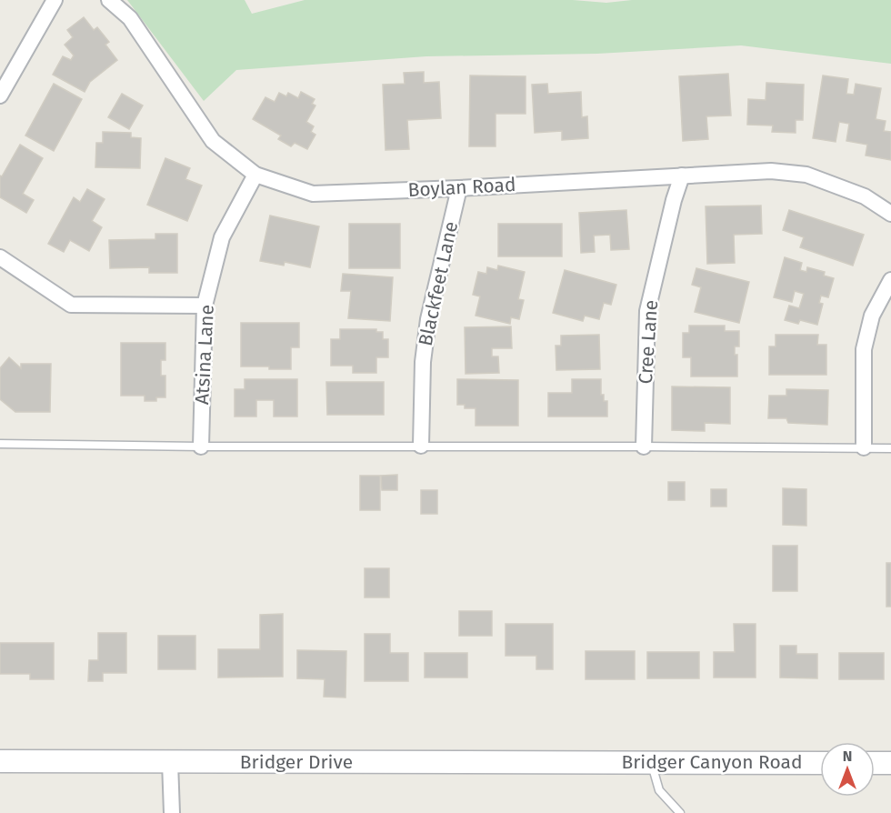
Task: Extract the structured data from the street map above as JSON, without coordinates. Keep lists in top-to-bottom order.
{
  "streets": {
    "main road": ["Bridger Drive", "Bridger Canyon Road"],
    "street": [
      "Boylan Road",
      "Blackfeet Lane",
      "Cree Lane",
      "Atsina Lane"
    ]
  },
  "crossings": [
    ["Boylan Road", "Blackfeet Lane"],
    ["Boylan Road", "Cree Lane"],
    ["Boylan Road", "Atsina Lane"],
    ["Bridger Drive", "Bridger Canyon Road"]
  ],
  "north": "top"
}
